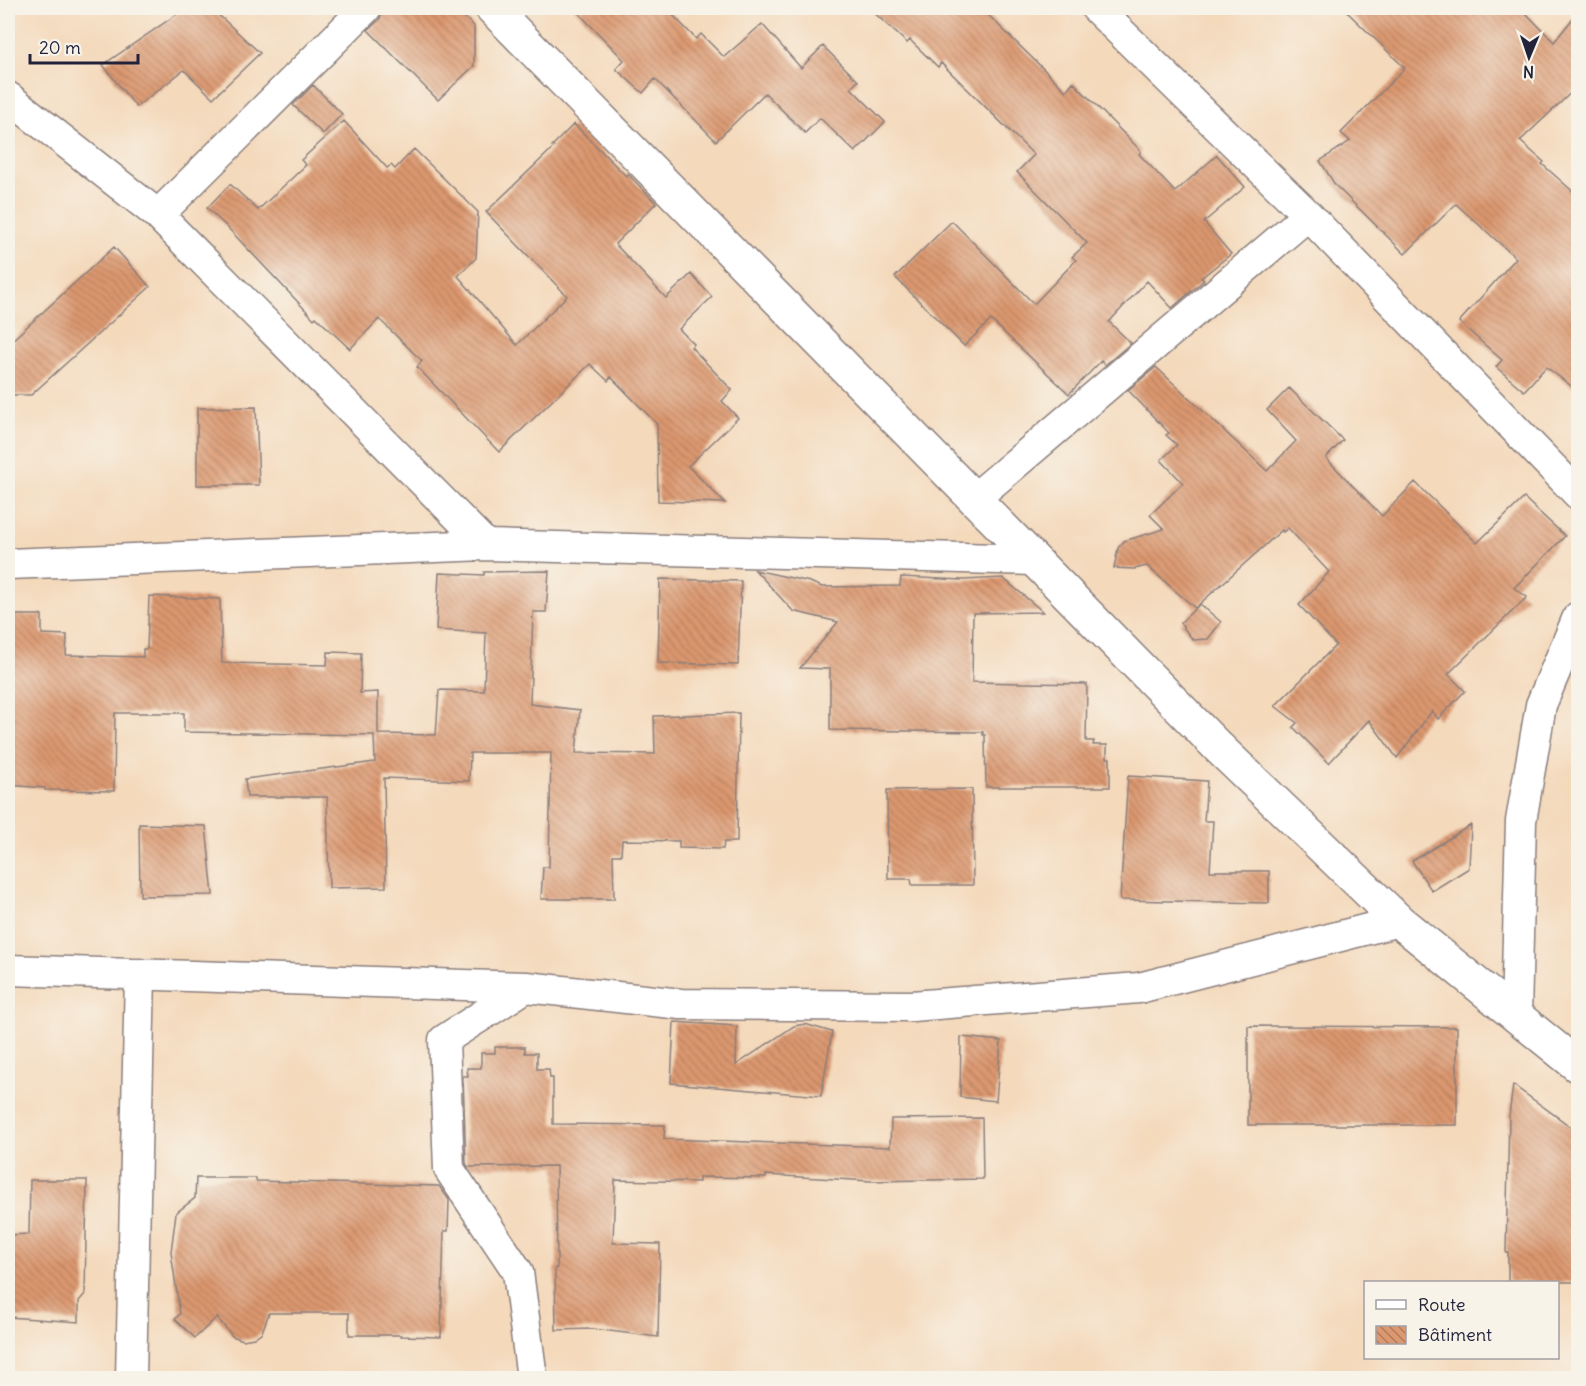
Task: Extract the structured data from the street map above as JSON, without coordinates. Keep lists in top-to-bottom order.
{
  "legend": ["Route", "Bâtiment"],
  "scale_bar": "20 m",
  "north": "bottom"
}
